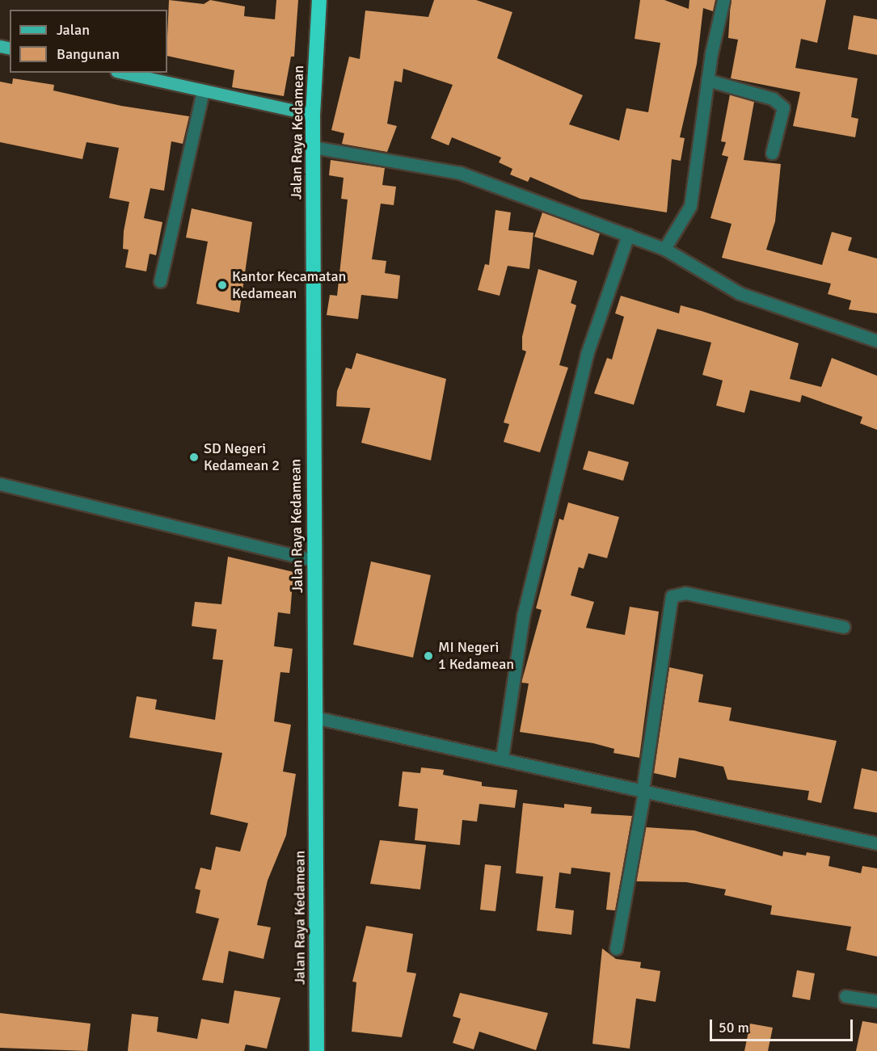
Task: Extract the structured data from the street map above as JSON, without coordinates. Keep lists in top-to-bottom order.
{
  "streets": {
    "highway": ["Jalan Raya Kedamean"]
  },
  "places": ["Kantor Kecamatan Kedamean", "SD Negeri Kedamean 2", "MI Negeri 1 Kedamean"],
  "legend": ["Jalan", "Bangunan"],
  "scale_bar": "50 m"
}
